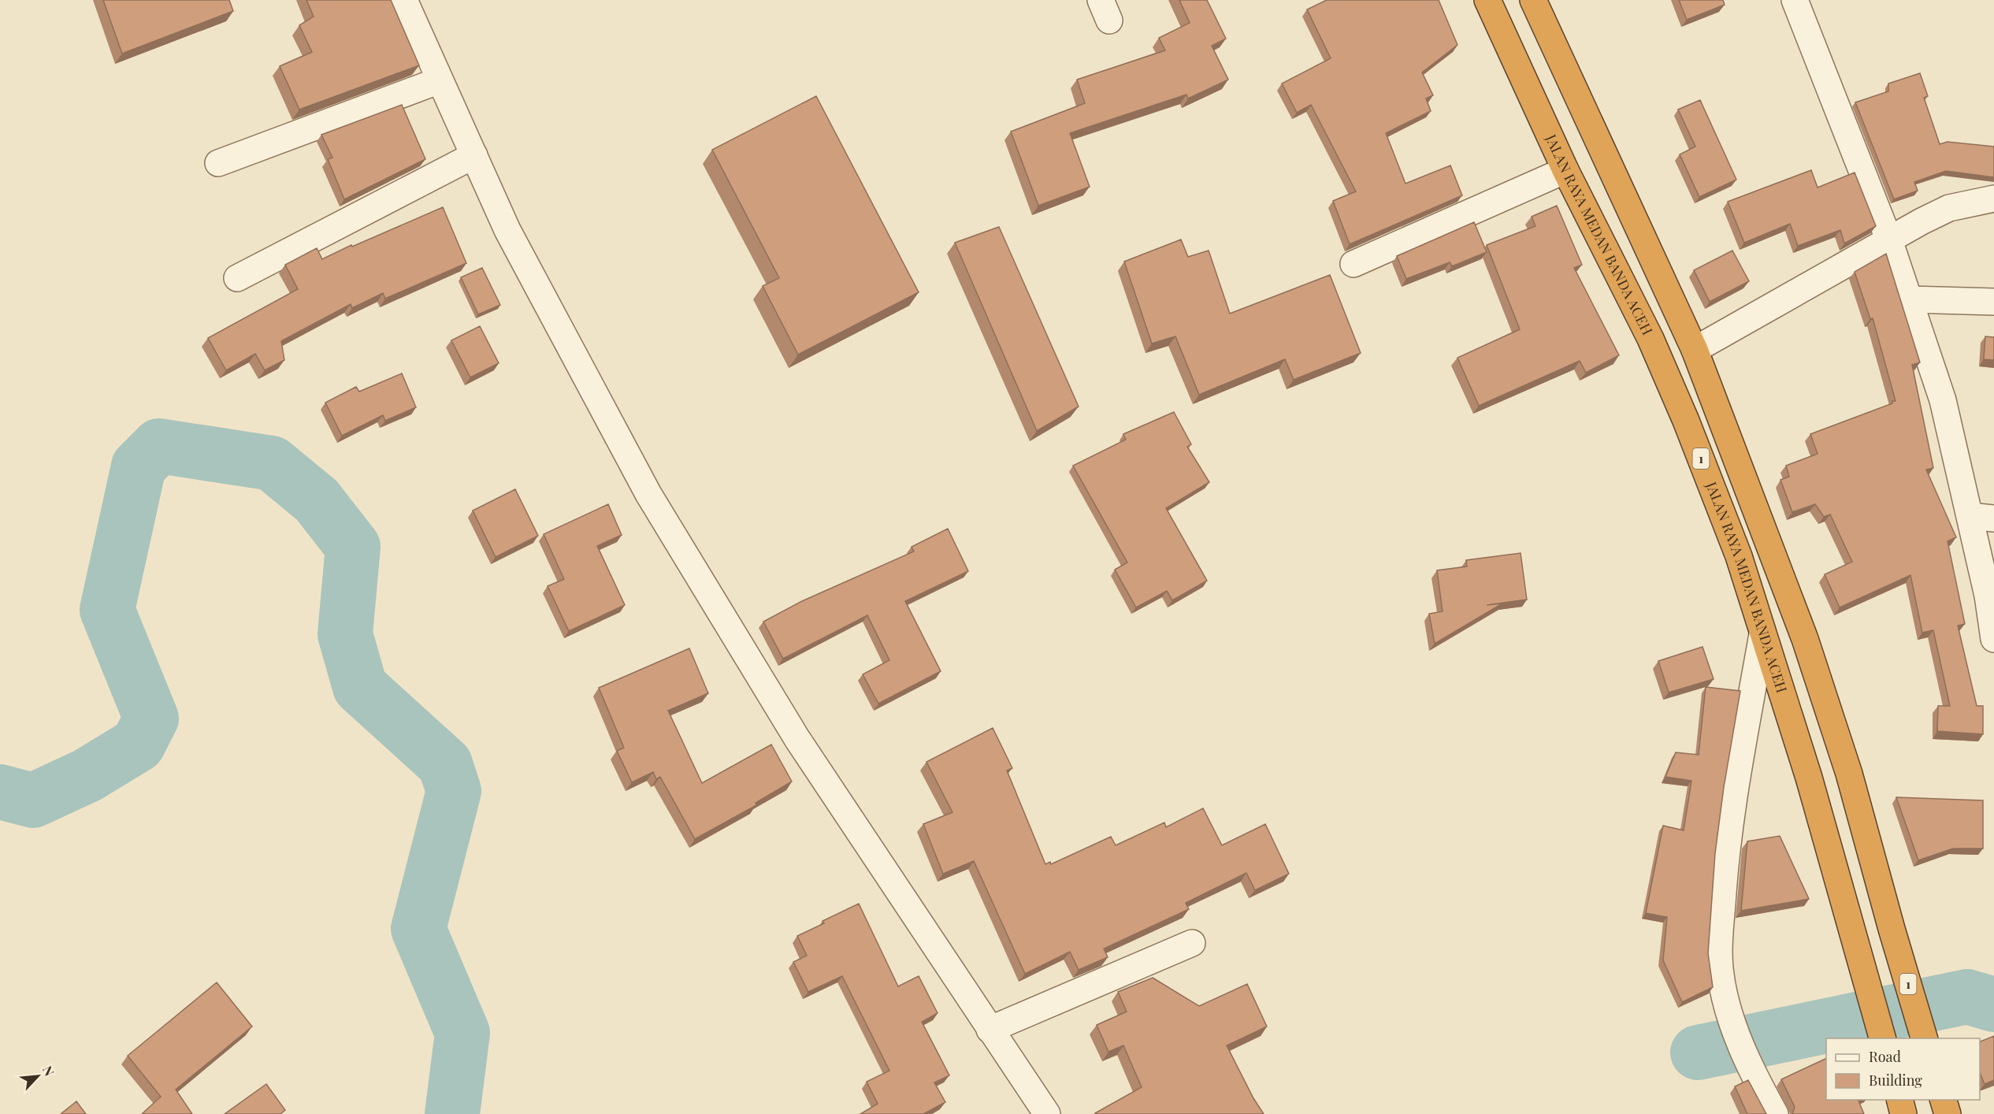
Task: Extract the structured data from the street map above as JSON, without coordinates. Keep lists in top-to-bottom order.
{
  "streets": {
    "highway": ["JALAN RAYA MEDAN BANDA ACEH", "1"]
  },
  "legend": ["Road", "Building"],
  "north": "top right"
}
